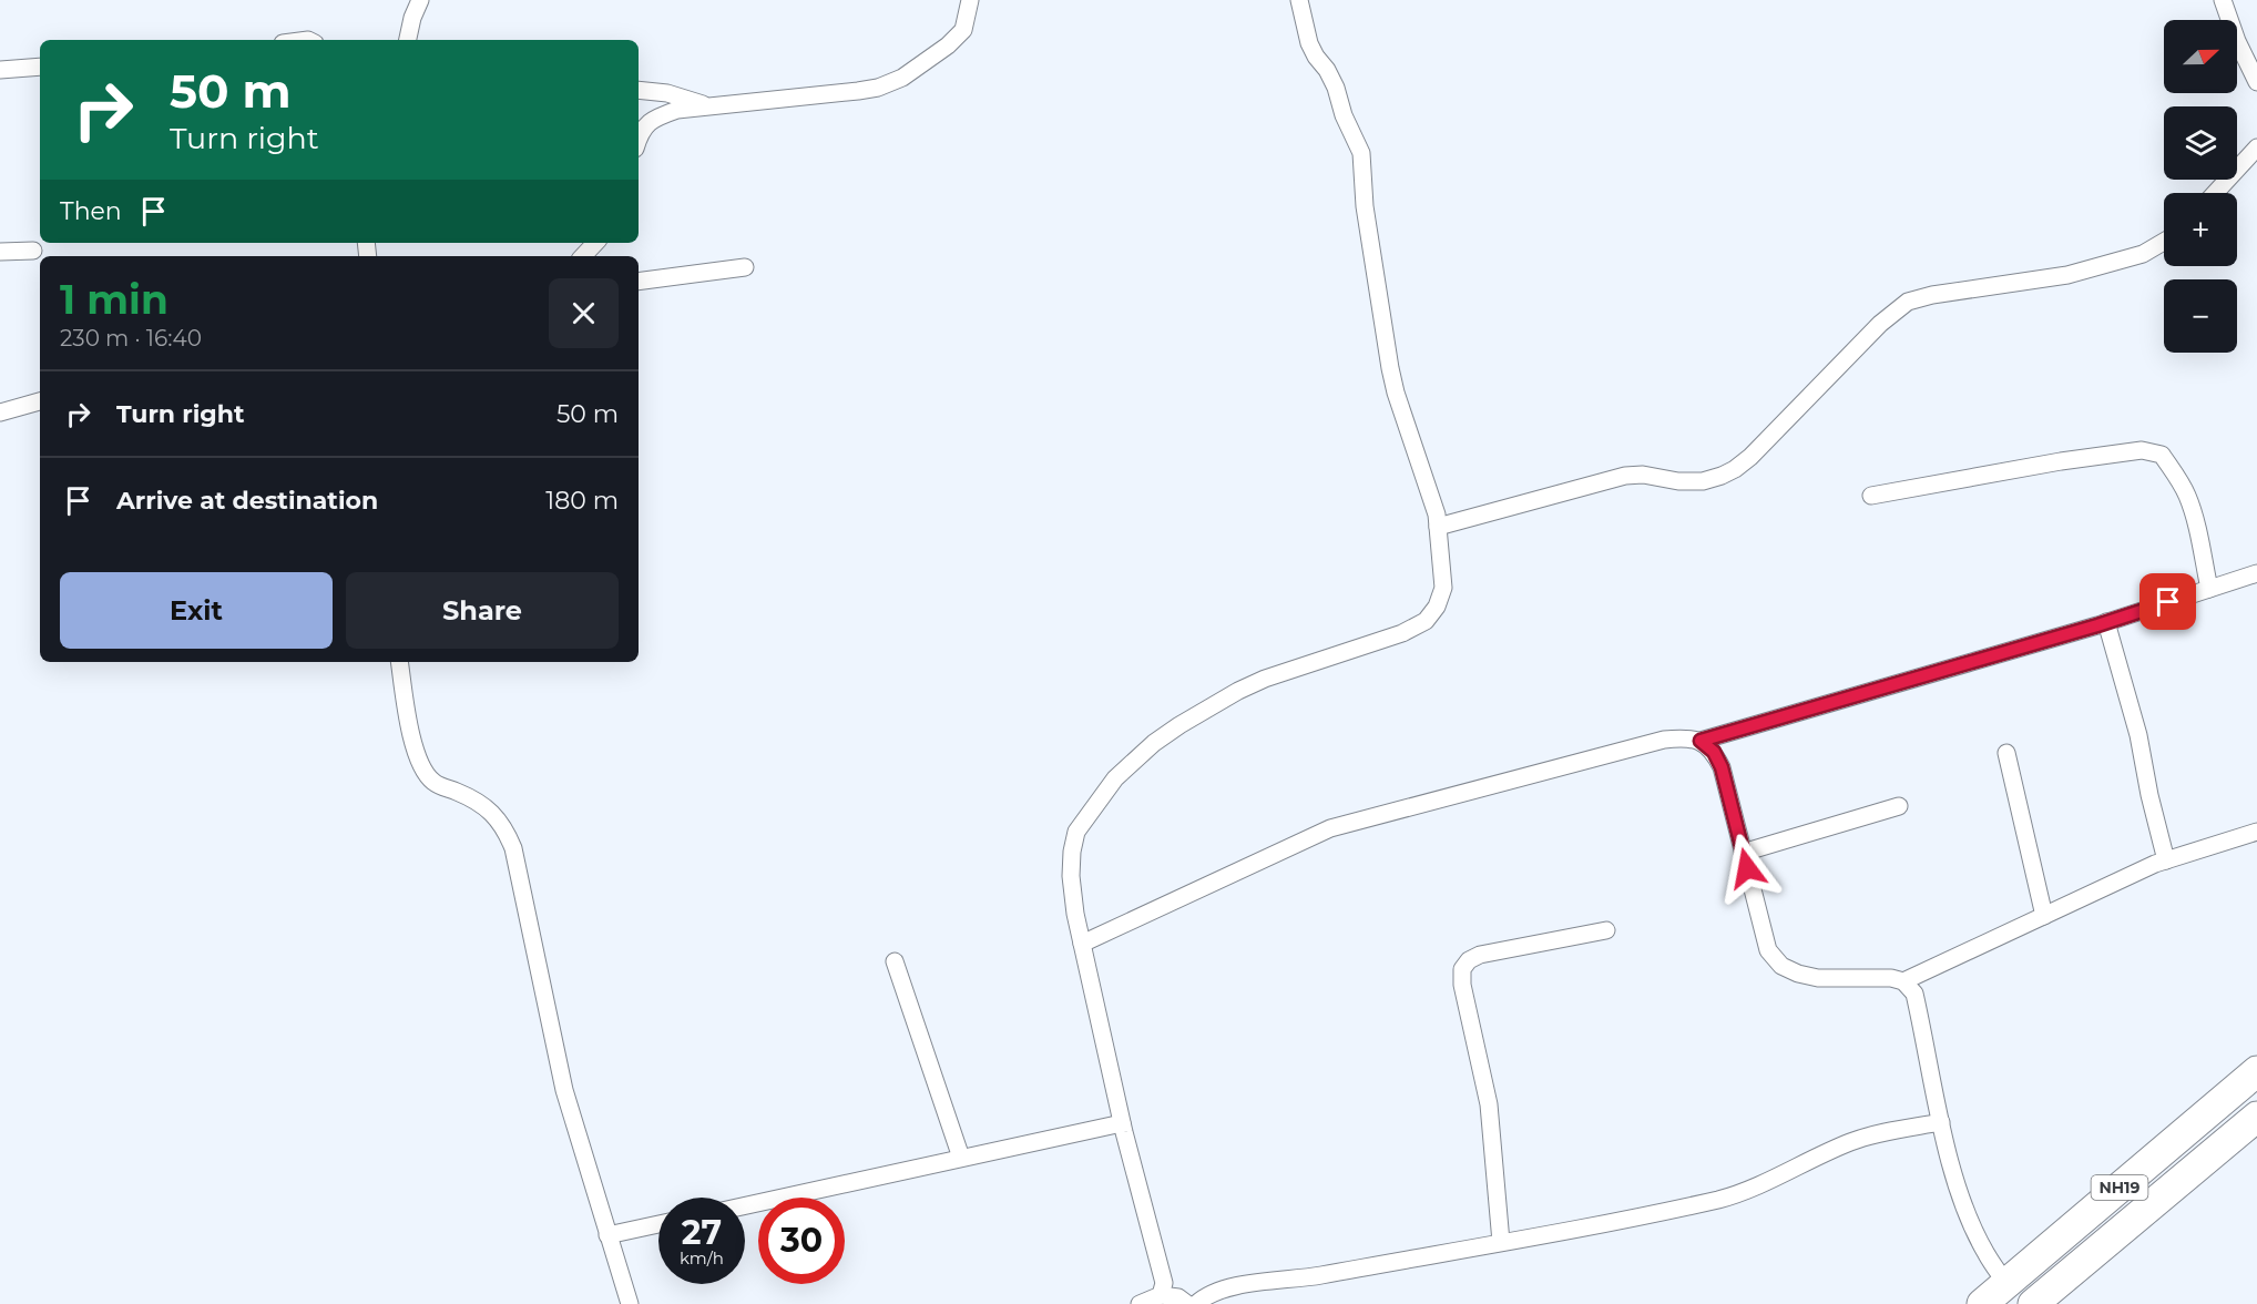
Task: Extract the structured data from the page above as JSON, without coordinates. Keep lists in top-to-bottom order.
{
  "streets": {
    "highway": ["NH19"]
  },
  "north": "right",
  "page": {
    "map_buttons": ["+", "−"],
    "turn": ["50 m", "Turn right"],
    "then": "Then",
    "heading": ["1 min", "230 m · 16:40"],
    "list": [
      {
        "name": "Turn right",
        "value": "50 m"
      },
      {
        "name": "Arrive at destination",
        "value": "180 m"
      }
    ],
    "buttons": ["Exit", "Share"],
    "speed": "27 km/h",
    "limit": "30"
  }
}
